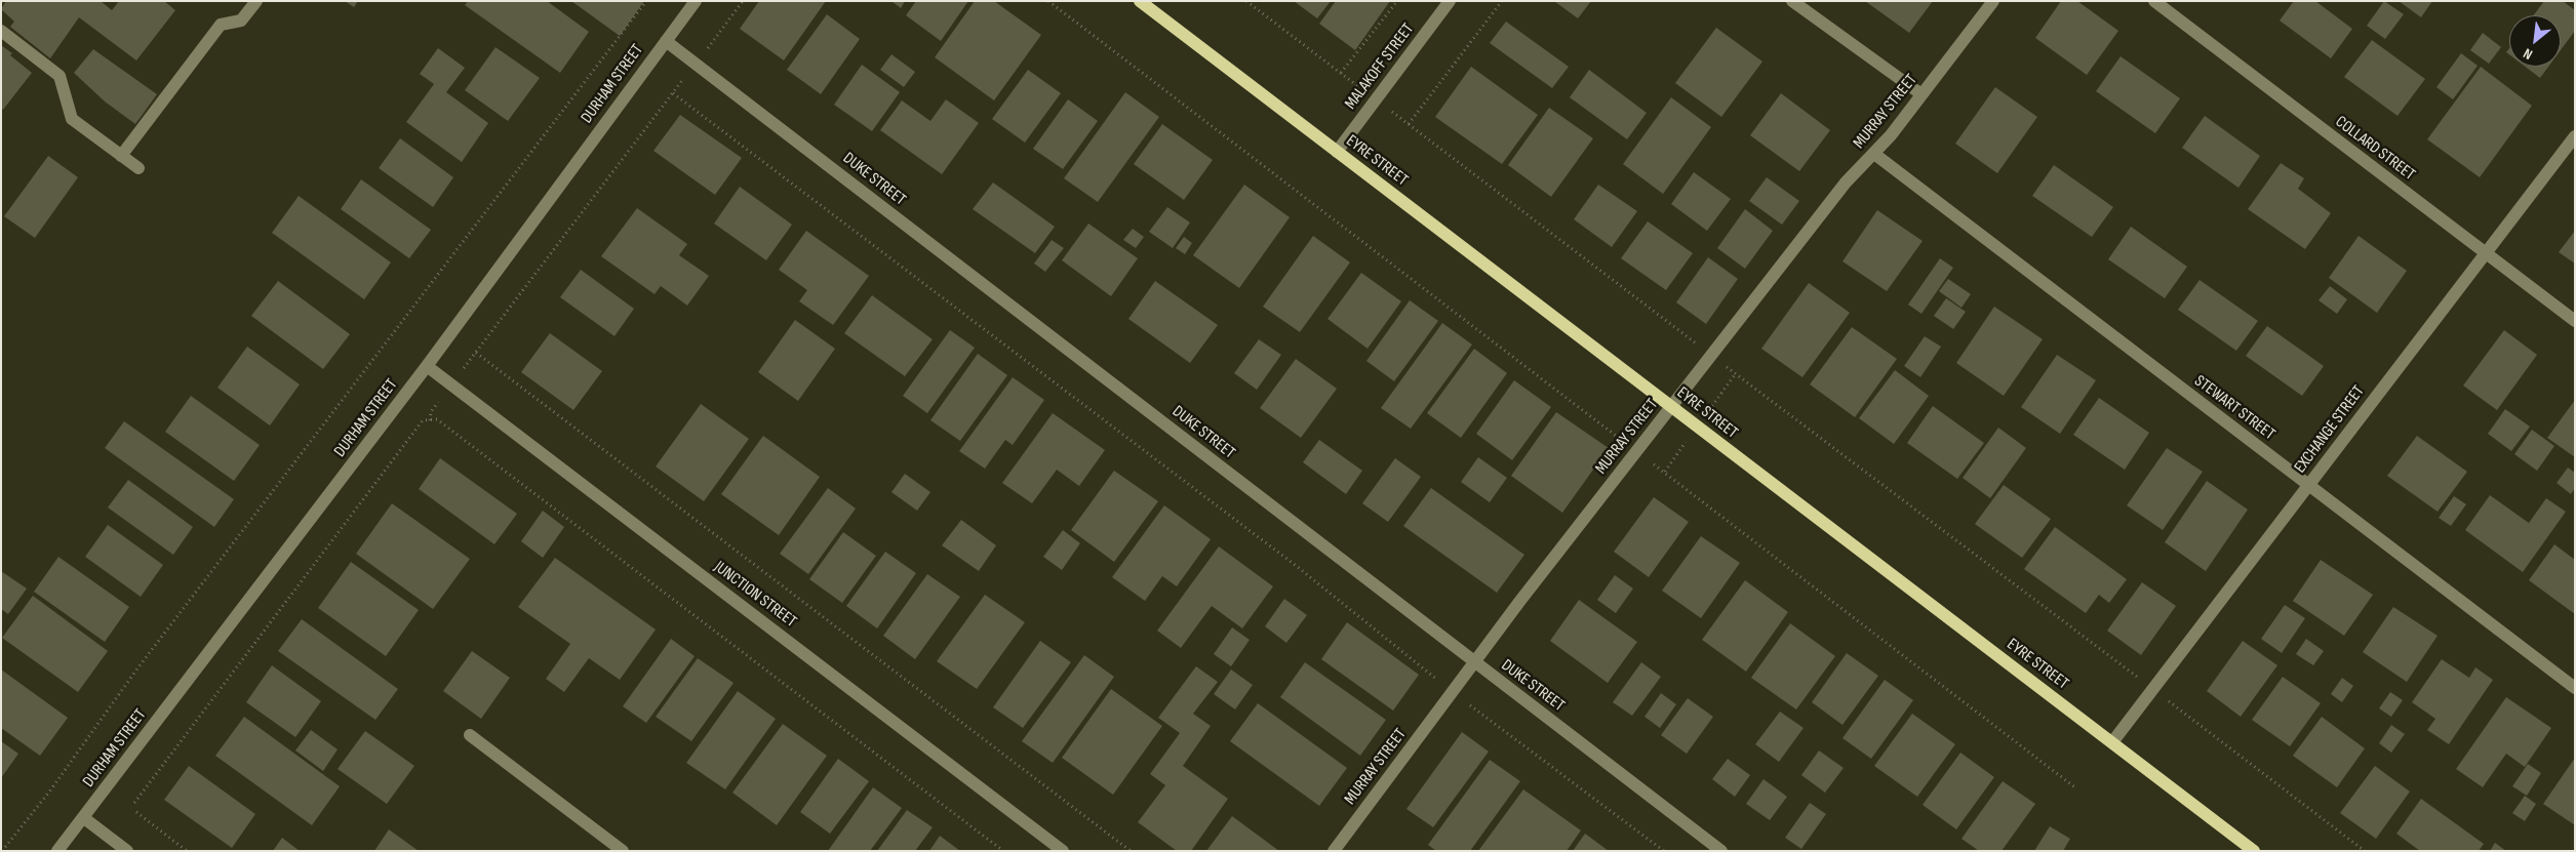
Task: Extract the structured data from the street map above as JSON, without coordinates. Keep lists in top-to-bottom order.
{
  "streets": {
    "main road": ["EYRE STREET"],
    "street": [
      "MALAKOFF STREET",
      "DURHAM STREET",
      "MURRAY STREET",
      "COLLARD STREET",
      "DUKE STREET",
      "STEWART STREET",
      "EXCHANGE STREET",
      "JUNCTION STREET"
    ]
  },
  "crossings": [
    ["MALAKOFF STREET", "EYRE STREET"],
    ["DURHAM STREET", "DUKE STREET"],
    ["DURHAM STREET", "JUNCTION STREET"],
    ["MURRAY STREET", "EYRE STREET"],
    ["MURRAY STREET", "DUKE STREET"],
    ["MURRAY STREET", "STEWART STREET"],
    ["COLLARD STREET", "EXCHANGE STREET"],
    ["EYRE STREET", "EXCHANGE STREET"],
    ["STEWART STREET", "EXCHANGE STREET"]
  ],
  "north": "bottom left"
}
